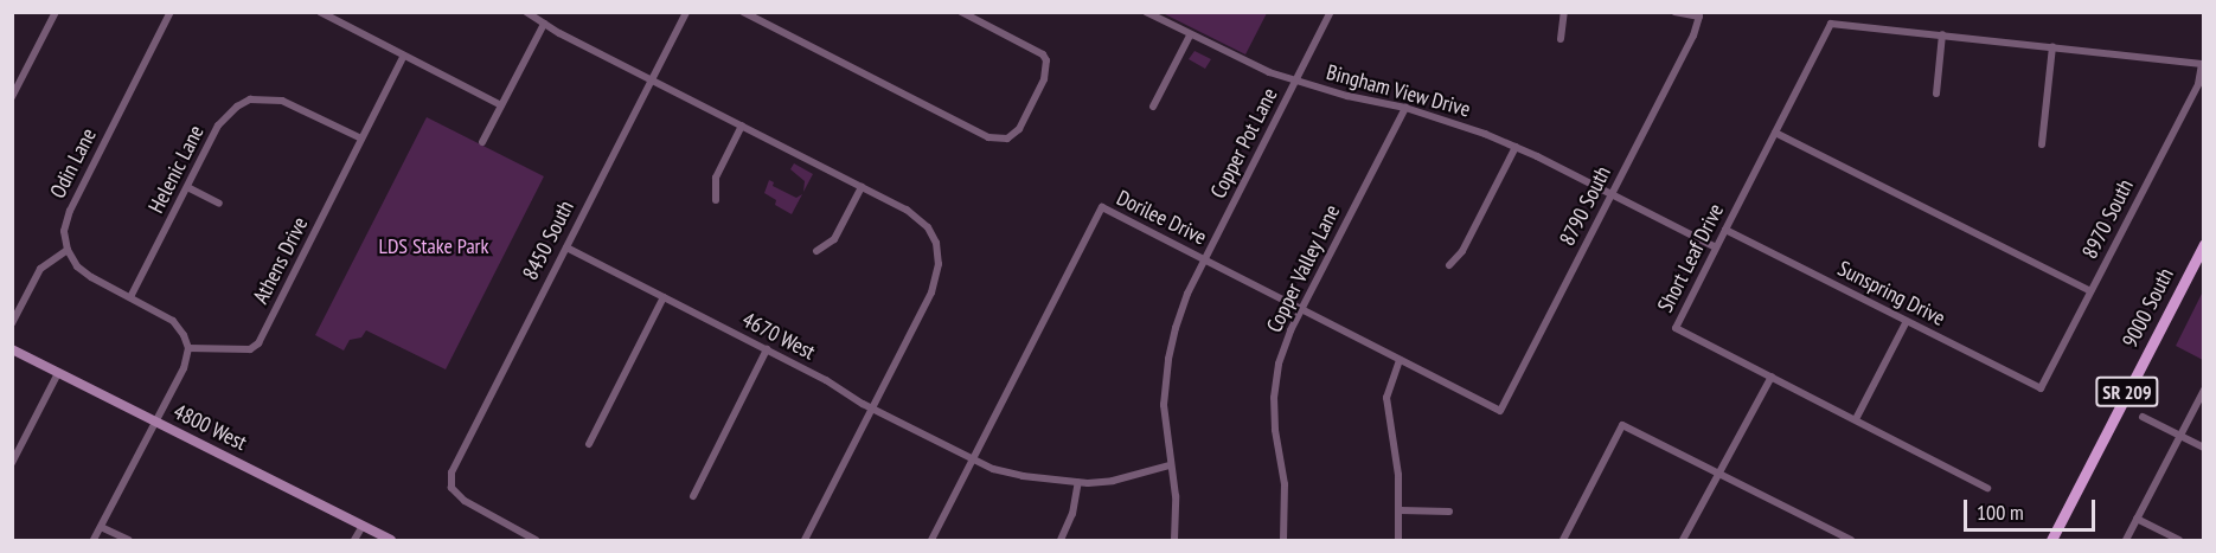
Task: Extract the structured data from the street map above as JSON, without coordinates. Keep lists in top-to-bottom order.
{
  "streets": {
    "main road": ["9000 South", "SR 209"],
    "street": [
      "Bingham View Drive",
      "Copper Pot Lane",
      "Odin Lane",
      "Helenic Lane",
      "8790 South",
      "Dorilee Drive",
      "8970 South",
      "8450 South",
      "Short Leaf Drive",
      "Athens Drive",
      "Copper Valley Lane",
      "Sunspring Drive",
      "4670 West",
      "4800 West"
    ]
  },
  "crossings": [
    ["Bingham View Drive", "Copper Pot Lane"],
    ["Bingham View Drive", "8790 South"],
    ["Bingham View Drive", "Short Leaf Drive"],
    ["Bingham View Drive", "Copper Valley Lane"],
    ["Copper Pot Lane", "Dorilee Drive"],
    ["Copper Pot Lane", "4670 West"],
    ["Helenic Lane", "Athens Drive"],
    ["8790 South", "Dorilee Drive"],
    ["Dorilee Drive", "Copper Valley Lane"],
    ["Dorilee Drive", "4670 West"],
    ["8970 South", "Sunspring Drive"],
    ["8450 South", "4670 West"],
    ["Short Leaf Drive", "Sunspring Drive"]
  ],
  "parks": ["LDS Stake Park"],
  "scale_bar": "100 m"
}
